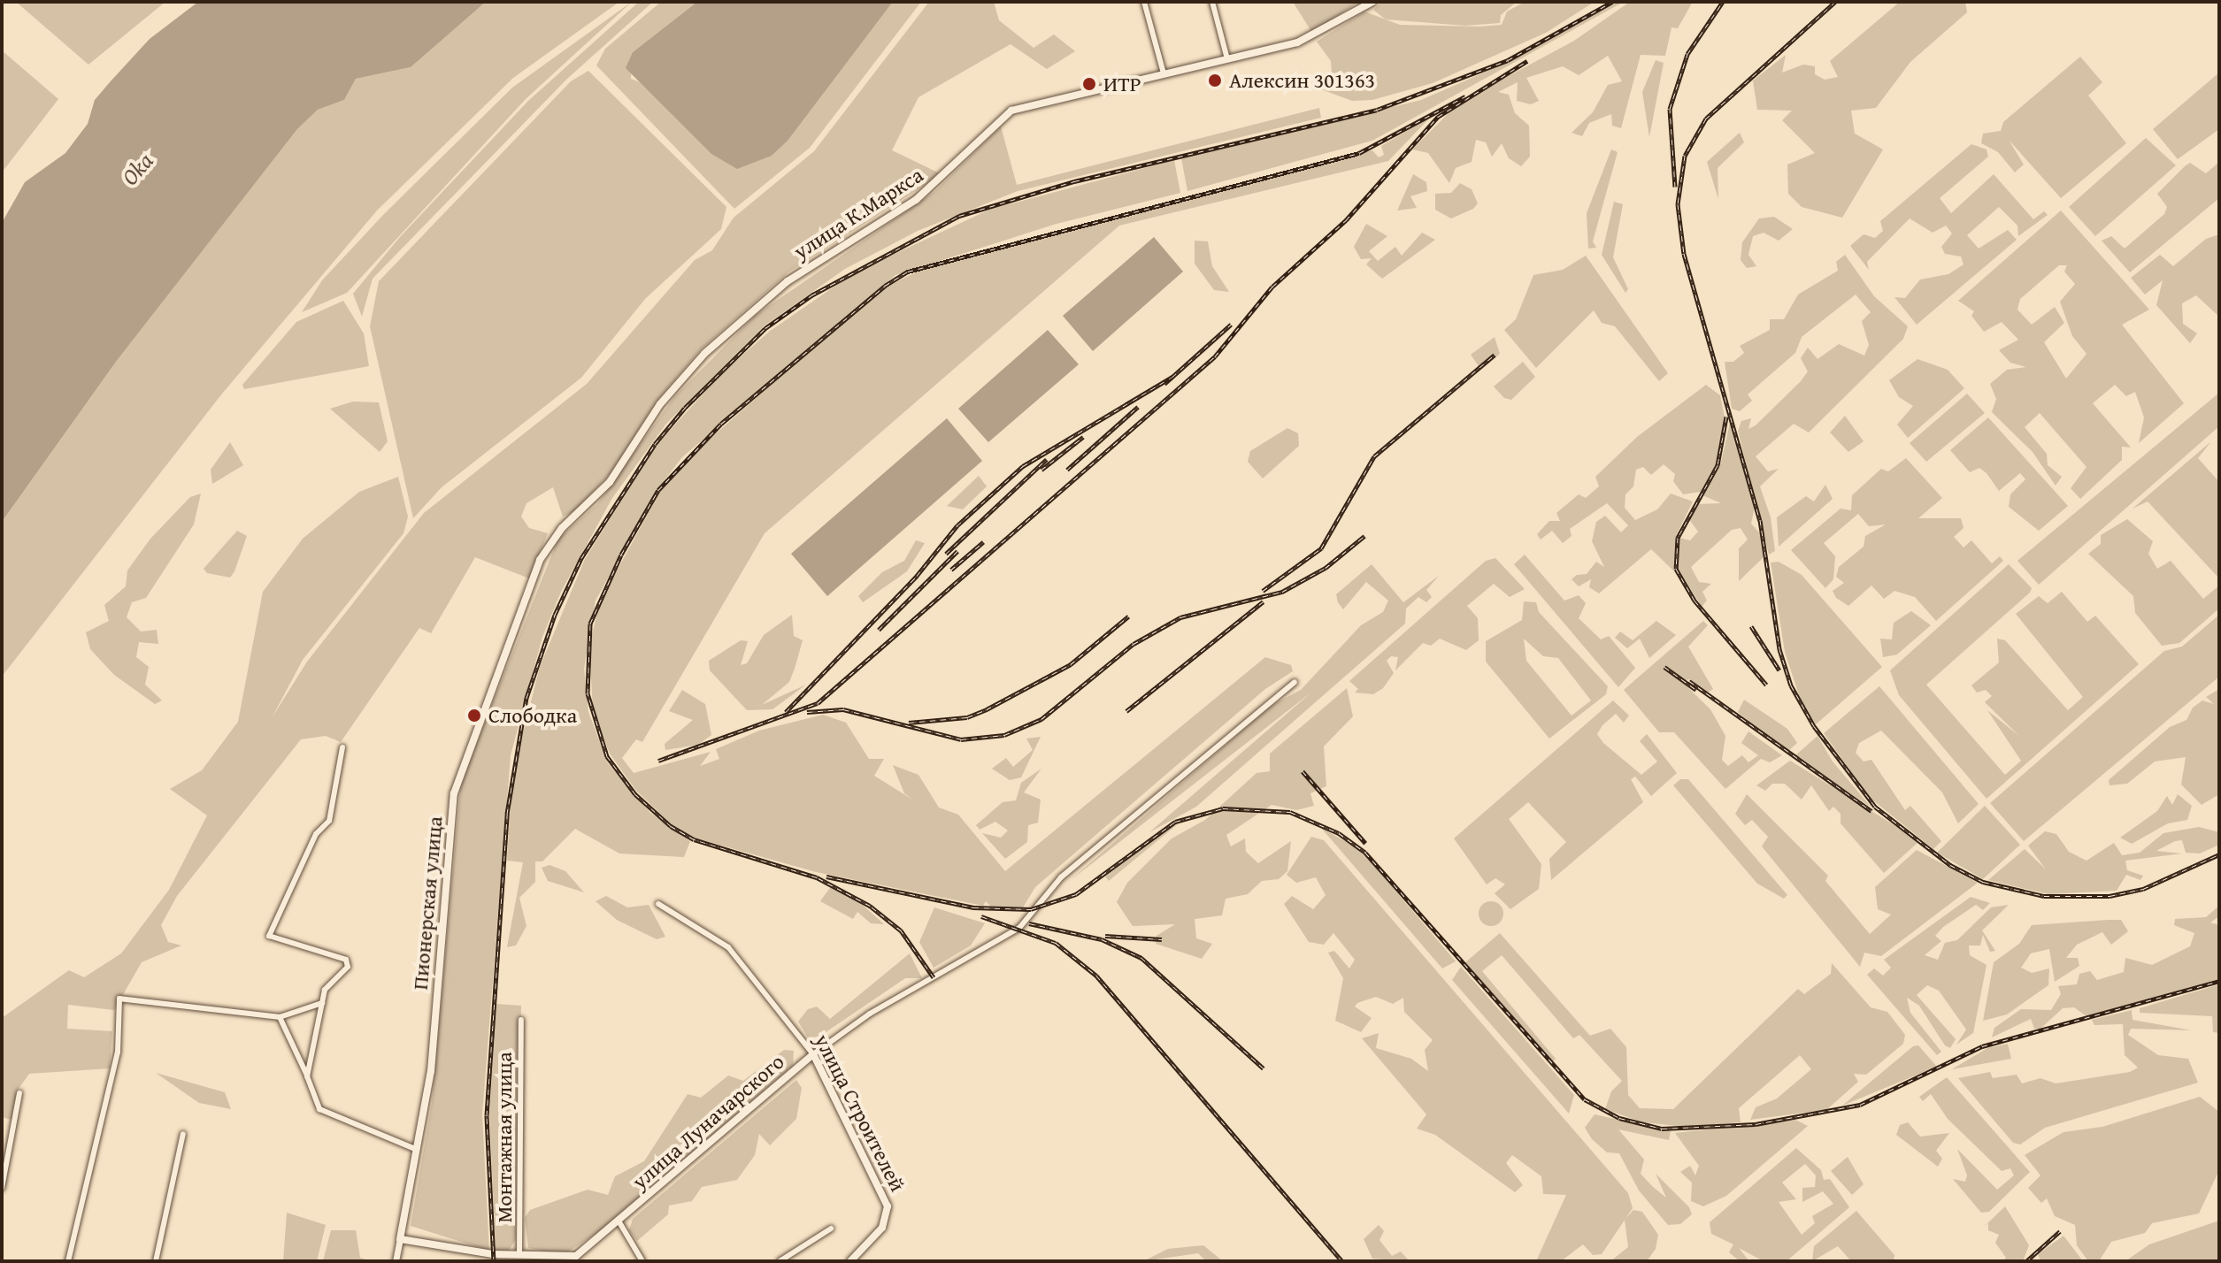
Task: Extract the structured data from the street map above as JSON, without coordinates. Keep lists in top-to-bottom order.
{
  "streets": {
    "main road": [
      "улица К.Маркса",
      "Пионерская улица",
      "улица Строителей",
      "улица Луначарского"
    ],
    "street": ["Монтажная улица"]
  },
  "crossings": [
    ["улица К.Маркса", "Пионерская улица"],
    ["Пионерская улица", "улица Луначарского"],
    ["улица Строителей", "улица Луначарского"],
    ["улица Луначарского", "Монтажная улица"]
  ],
  "water": ["Oka"],
  "places": ["Алексин 301363", "ИТР", "Слободка"]
}
